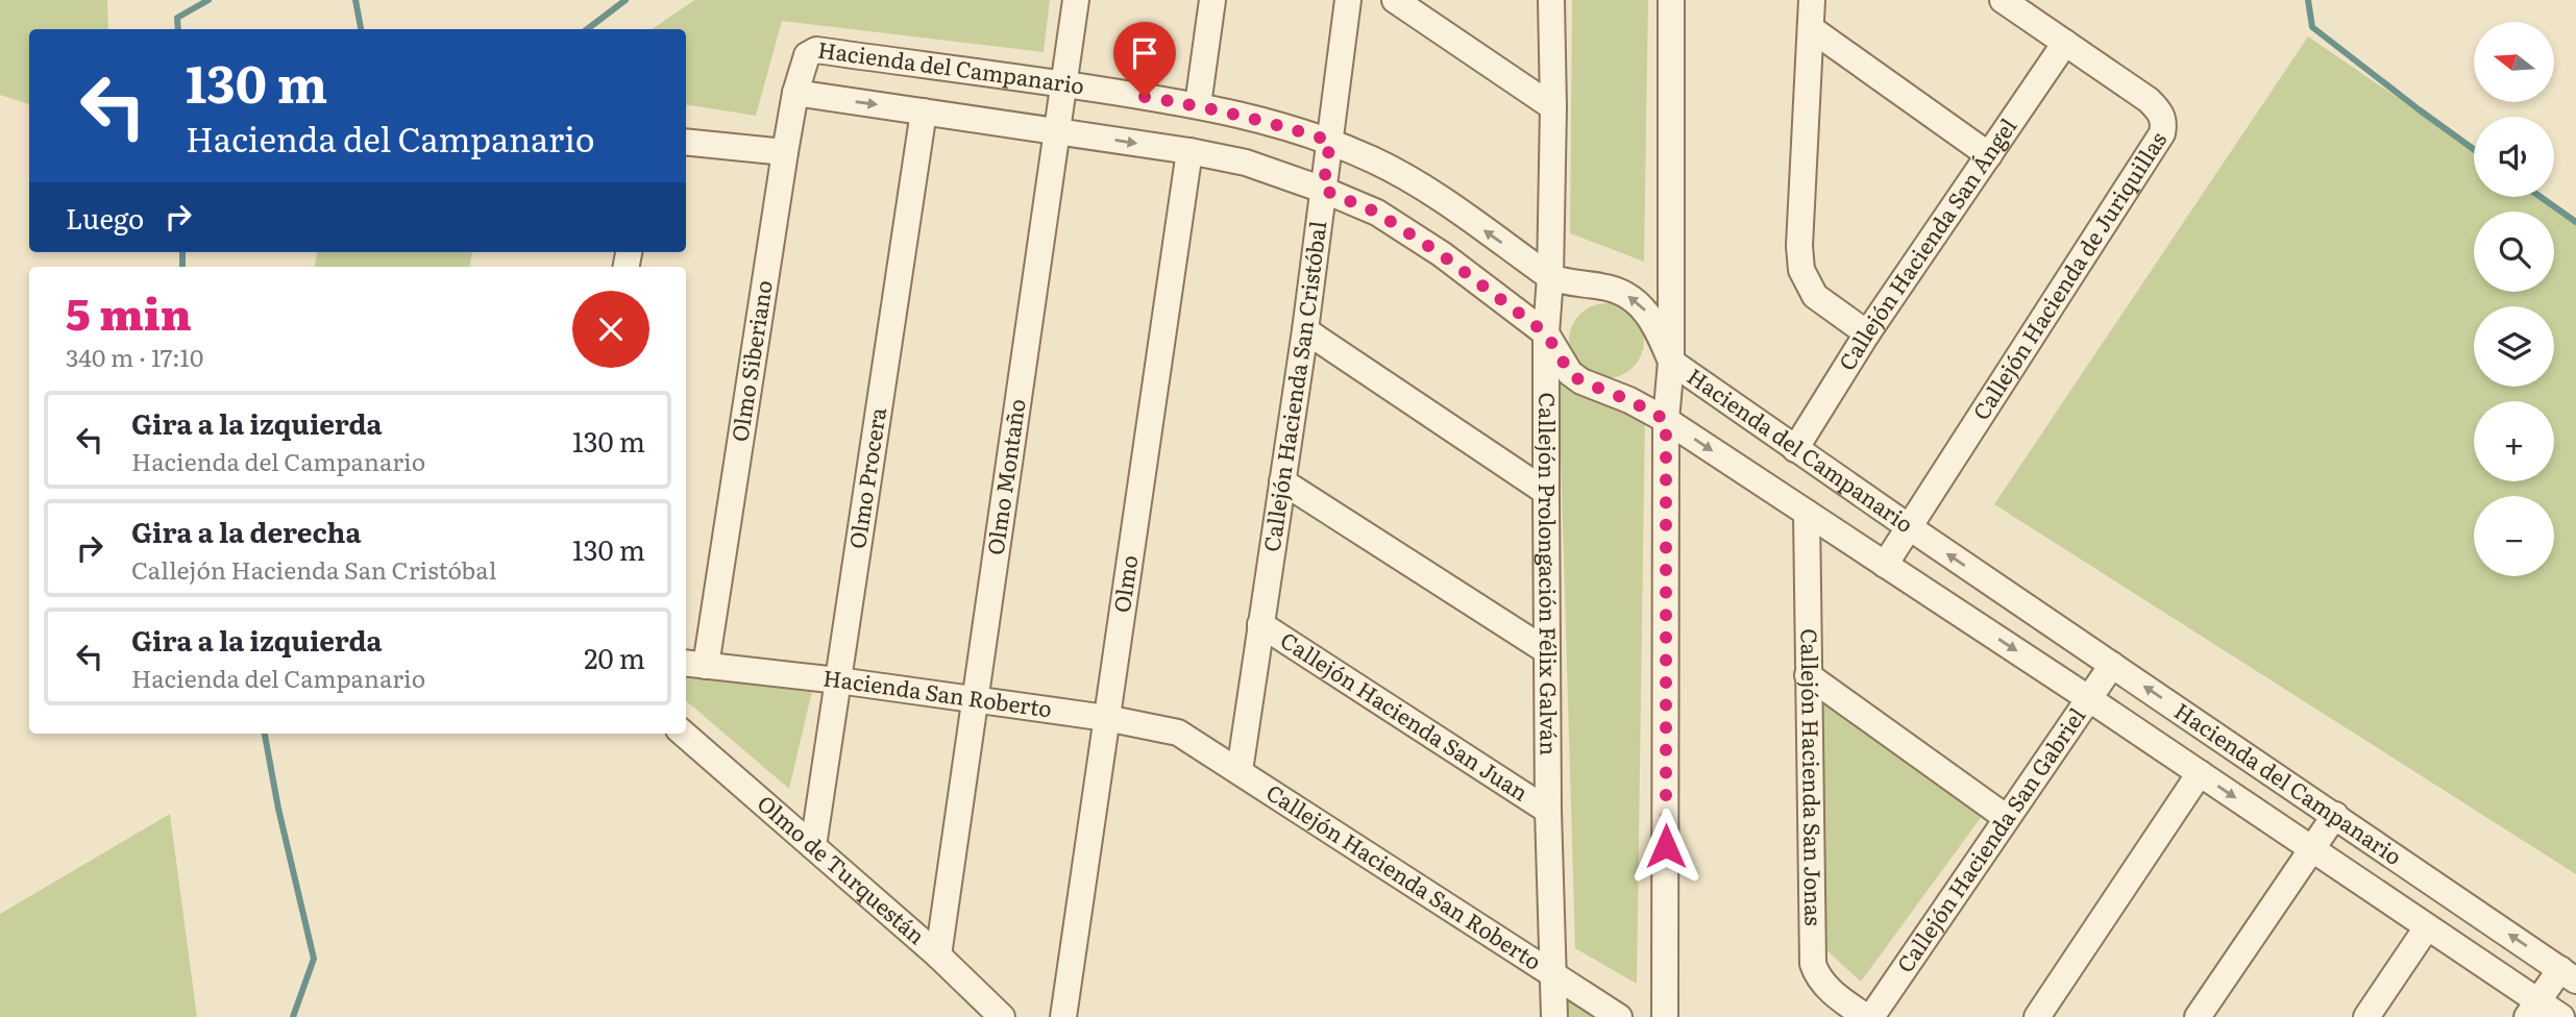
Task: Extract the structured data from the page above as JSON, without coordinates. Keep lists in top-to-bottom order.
{
  "streets": {
    "street": [
      "Hacienda del Campanario",
      "Callejón Hacienda San Ángel",
      "Callejón Hacienda de Juriquillas",
      "Olmo Siberiano",
      "Callejón Hacienda San Cristóbal",
      "Olmo Montaño",
      "Olmo Procera",
      "Callejón Prolongación Félix Galván",
      "Olmo",
      "Hacienda San Roberto",
      "Callejón Hacienda San Juan",
      "Callejón Hacienda San Jonas",
      "Callejón Hacienda San Gabriel",
      "Olmo de Turquestán",
      "Callejón Hacienda San Roberto"
    ]
  },
  "crossings": [
    ["Hacienda del Campanario", "Callejón Hacienda San Ángel"],
    ["Hacienda del Campanario", "Callejón Hacienda de Juriquillas"],
    ["Hacienda del Campanario", "Olmo Siberiano"],
    ["Hacienda del Campanario", "Callejón Hacienda San Cristóbal"],
    ["Hacienda del Campanario", "Olmo Montaño"],
    ["Hacienda del Campanario", "Olmo Procera"],
    ["Hacienda del Campanario", "Callejón Prolongación Félix Galván"],
    ["Hacienda del Campanario", "Olmo"],
    ["Hacienda del Campanario", "Callejón Hacienda San Jonas"],
    ["Hacienda del Campanario", "Callejón Hacienda San Gabriel"],
    ["Callejón Hacienda San Ángel", "Callejón Hacienda de Juriquillas"],
    ["Olmo Siberiano", "Hacienda San Roberto"],
    ["Callejón Hacienda San Cristóbal", "Callejón Hacienda San Juan"],
    ["Callejón Hacienda San Cristóbal", "Callejón Hacienda San Roberto"],
    ["Olmo Montaño", "Hacienda San Roberto"],
    ["Olmo Montaño", "Olmo de Turquestán"],
    ["Olmo Procera", "Hacienda San Roberto"],
    ["Olmo Procera", "Olmo de Turquestán"],
    ["Callejón Prolongación Félix Galván", "Callejón Hacienda San Juan"],
    ["Callejón Prolongación Félix Galván", "Callejón Hacienda San Roberto"],
    ["Olmo", "Hacienda San Roberto"],
    ["Hacienda San Roberto", "Callejón Hacienda San Roberto"],
    ["Callejón Hacienda San Jonas", "Callejón Hacienda San Gabriel"]
  ],
  "north": "left",
  "page": {
    "map_buttons": ["+", "−"],
    "turn": ["130 m", "Hacienda del Campanario"],
    "then": "Luego",
    "heading": ["5 min", "340 m · 17:10"],
    "list": [
      {
        "name": "Gira a la izquierda",
        "note": "Hacienda del Campanario",
        "value": "130 m"
      },
      {
        "name": "Gira a la derecha",
        "note": "Callejón Hacienda San Cristóbal",
        "value": "130 m"
      },
      {
        "name": "Gira a la izquierda",
        "note": "Hacienda del Campanario",
        "value": "20 m"
      }
    ]
  }
}
